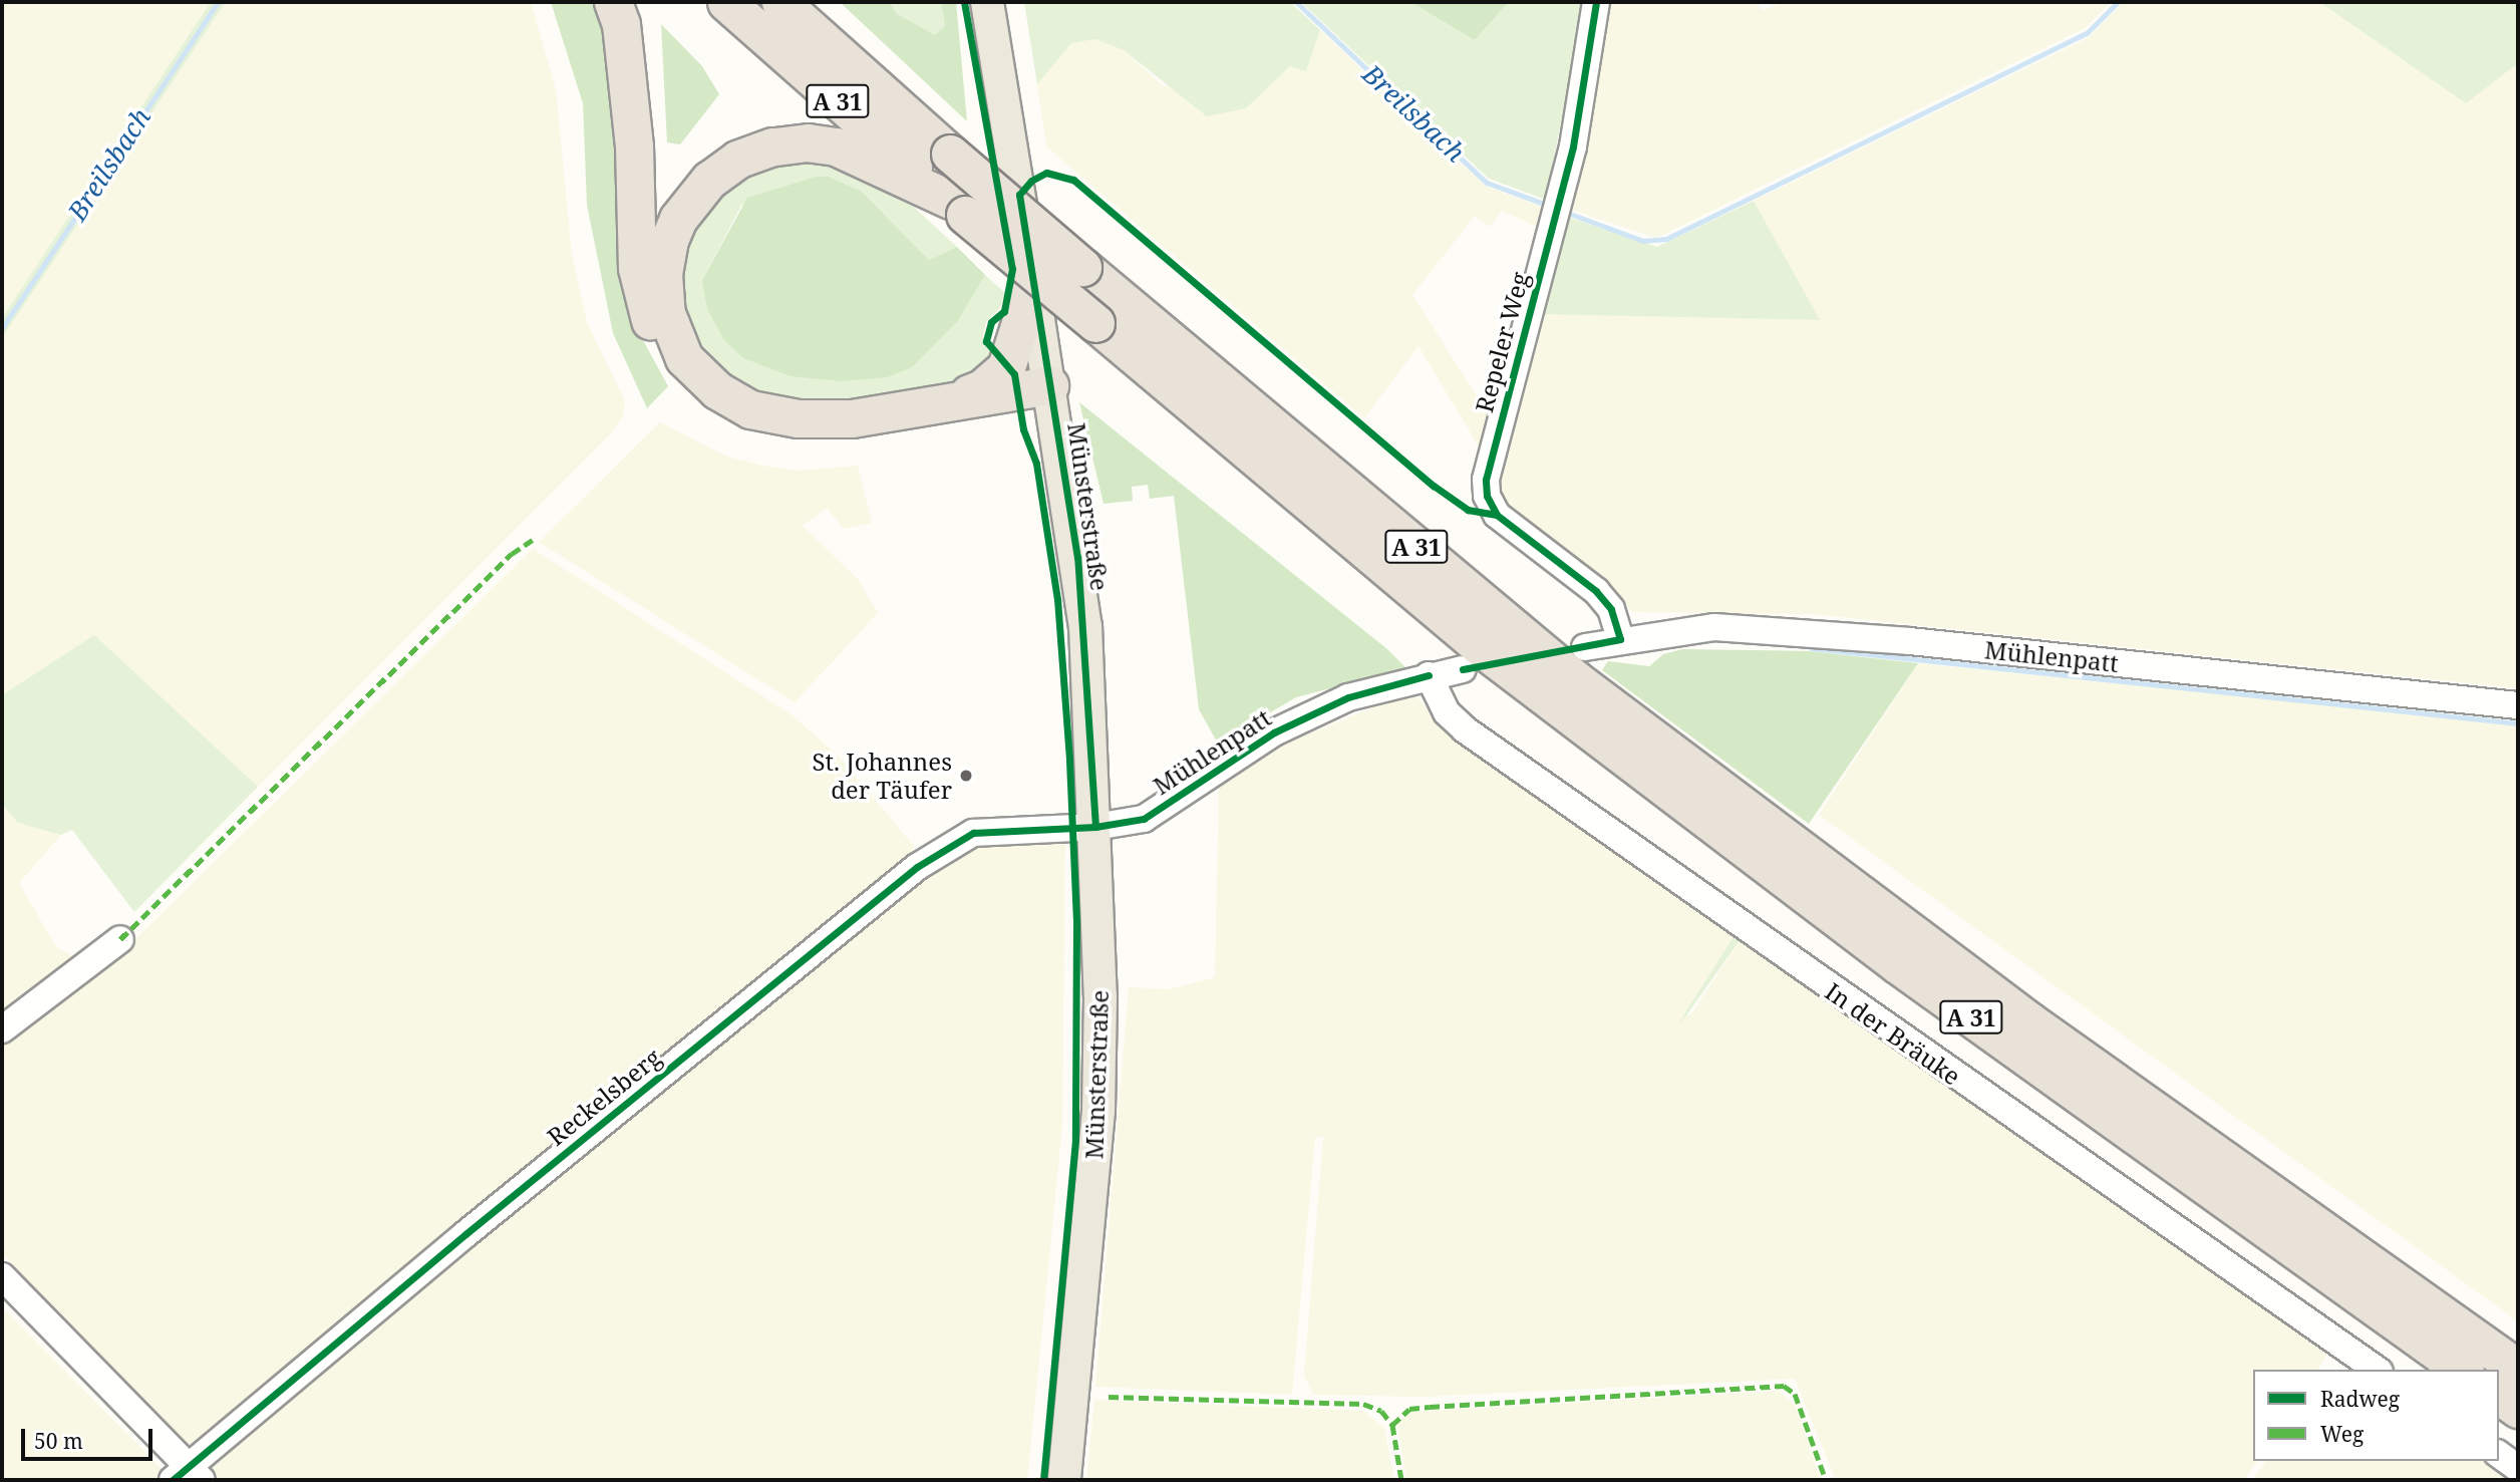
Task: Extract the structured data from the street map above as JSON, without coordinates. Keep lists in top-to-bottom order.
{
  "streets": {
    "highway": ["A 31"],
    "main road": ["Münsterstraße"],
    "street": [
      "Repeler Weg",
      "Mühlenpatt",
      "In der Bräuke",
      "Reckelsberg"
    ]
  },
  "crossings": [
    ["Repeler Weg", "Mühlenpatt"],
    ["Münsterstraße", "Mühlenpatt"],
    ["Münsterstraße", "Reckelsberg"],
    ["Mühlenpatt", "In der Bräuke"],
    ["Mühlenpatt", "Reckelsberg"]
  ],
  "water": ["Breilsbach"],
  "places": ["St. Johannes der Täufer"],
  "legend": ["Radweg", "Weg"],
  "scale_bar": "50 m"
}
